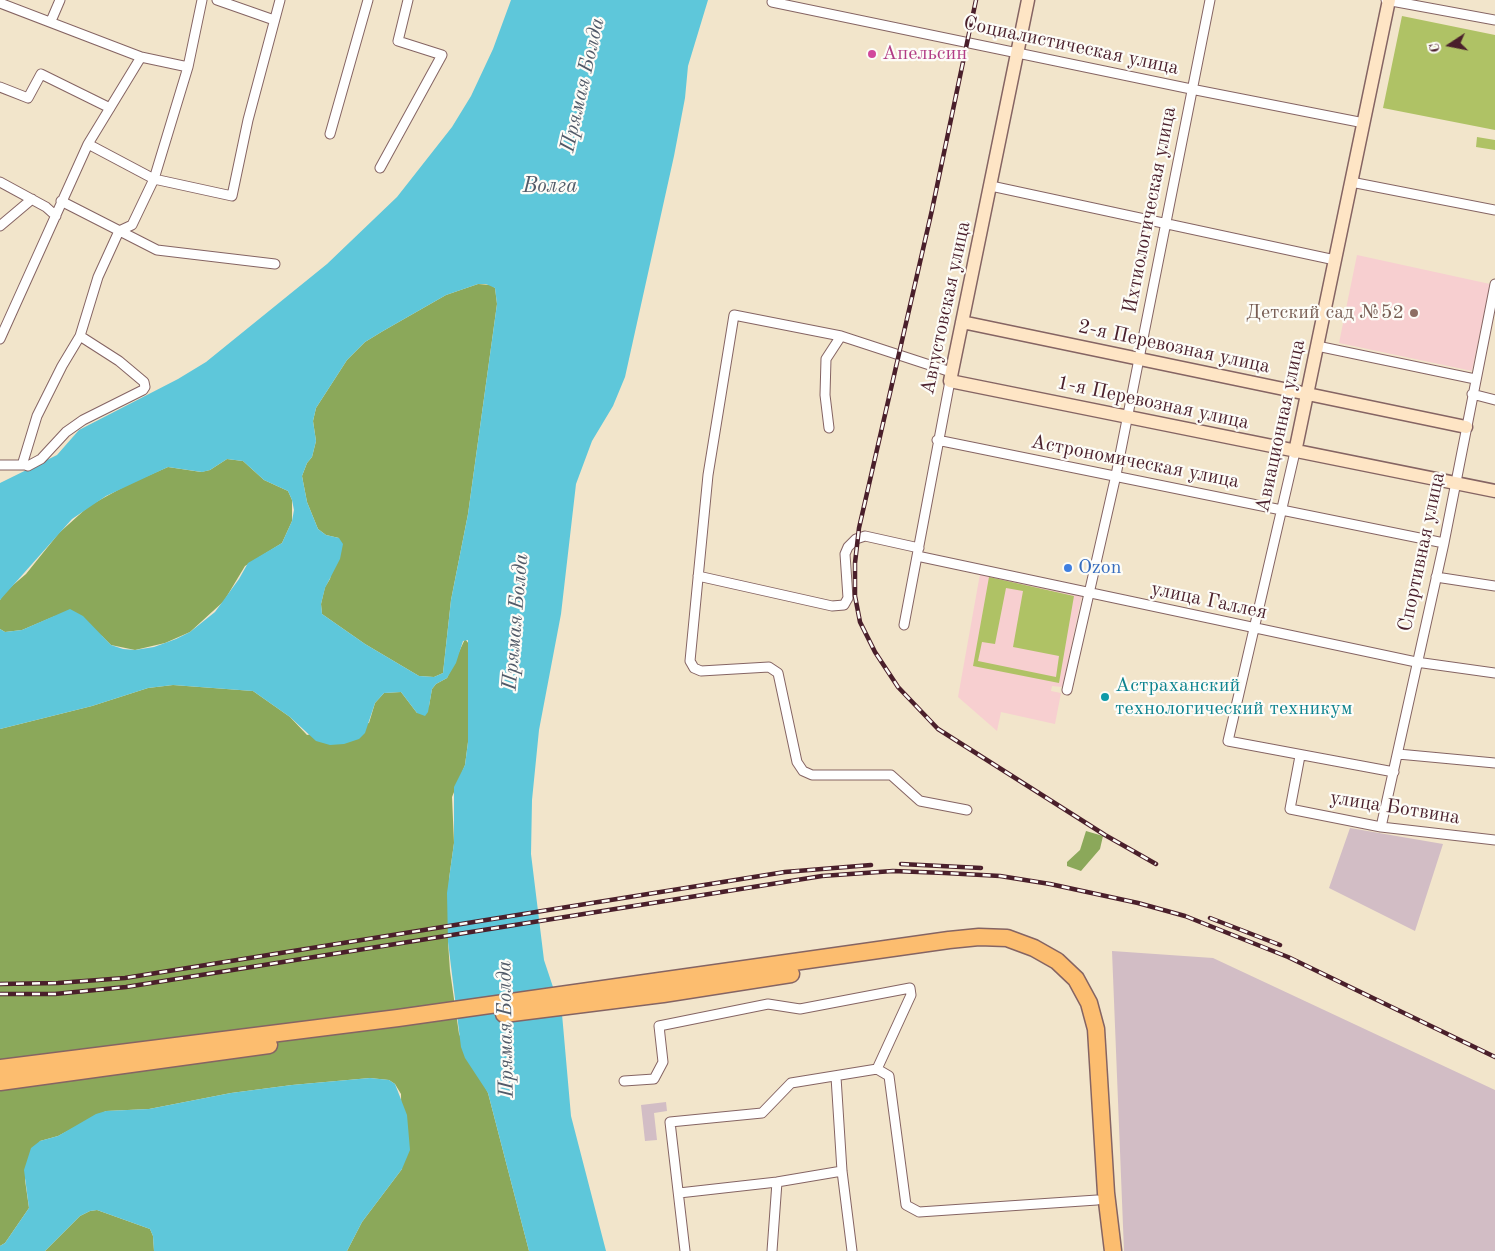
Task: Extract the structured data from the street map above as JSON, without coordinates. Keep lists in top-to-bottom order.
{
  "streets": {
    "street": [
      "Социалистическая улица",
      "Ихтиологическая улица",
      "Августовская улица",
      "2-я Перевозная улица",
      "1-я Перевозная улица",
      "Авиационная улица",
      "Астрономическая улица",
      "Спортивная улица",
      "улица Галлея",
      "улица Ботвина"
    ]
  },
  "crossings": [
    ["Социалистическая улица", "Ихтиологическая улица"],
    ["Социалистическая улица", "Августовская улица"],
    ["Социалистическая улица", "Авиационная улица"],
    ["Ихтиологическая улица", "2-я Перевозная улица"],
    ["Ихтиологическая улица", "1-я Перевозная улица"],
    ["Ихтиологическая улица", "Астрономическая улица"],
    ["Ихтиологическая улица", "улица Галлея"],
    ["Августовская улица", "2-я Перевозная улица"],
    ["Августовская улица", "1-я Перевозная улица"],
    ["Августовская улица", "Астрономическая улица"],
    ["Августовская улица", "улица Галлея"],
    ["2-я Перевозная улица", "Авиационная улица"],
    ["2-я Перевозная улица", "Спортивная улица"],
    ["1-я Перевозная улица", "Авиационная улица"],
    ["1-я Перевозная улица", "Спортивная улица"],
    ["Авиационная улица", "Астрономическая улица"],
    ["Авиационная улица", "улица Галлея"],
    ["Авиационная улица", "улица Ботвина"],
    ["Астрономическая улица", "Спортивная улица"],
    ["Спортивная улица", "улица Галлея"],
    ["Спортивная улица", "улица Ботвина"]
  ],
  "water": ["Прямая Болда", "Волга"],
  "places": [
    "Апельсин",
    "Детский сад №52",
    "Ozon",
    "Астраханский технологический техникум"
  ],
  "north": "left"
}
